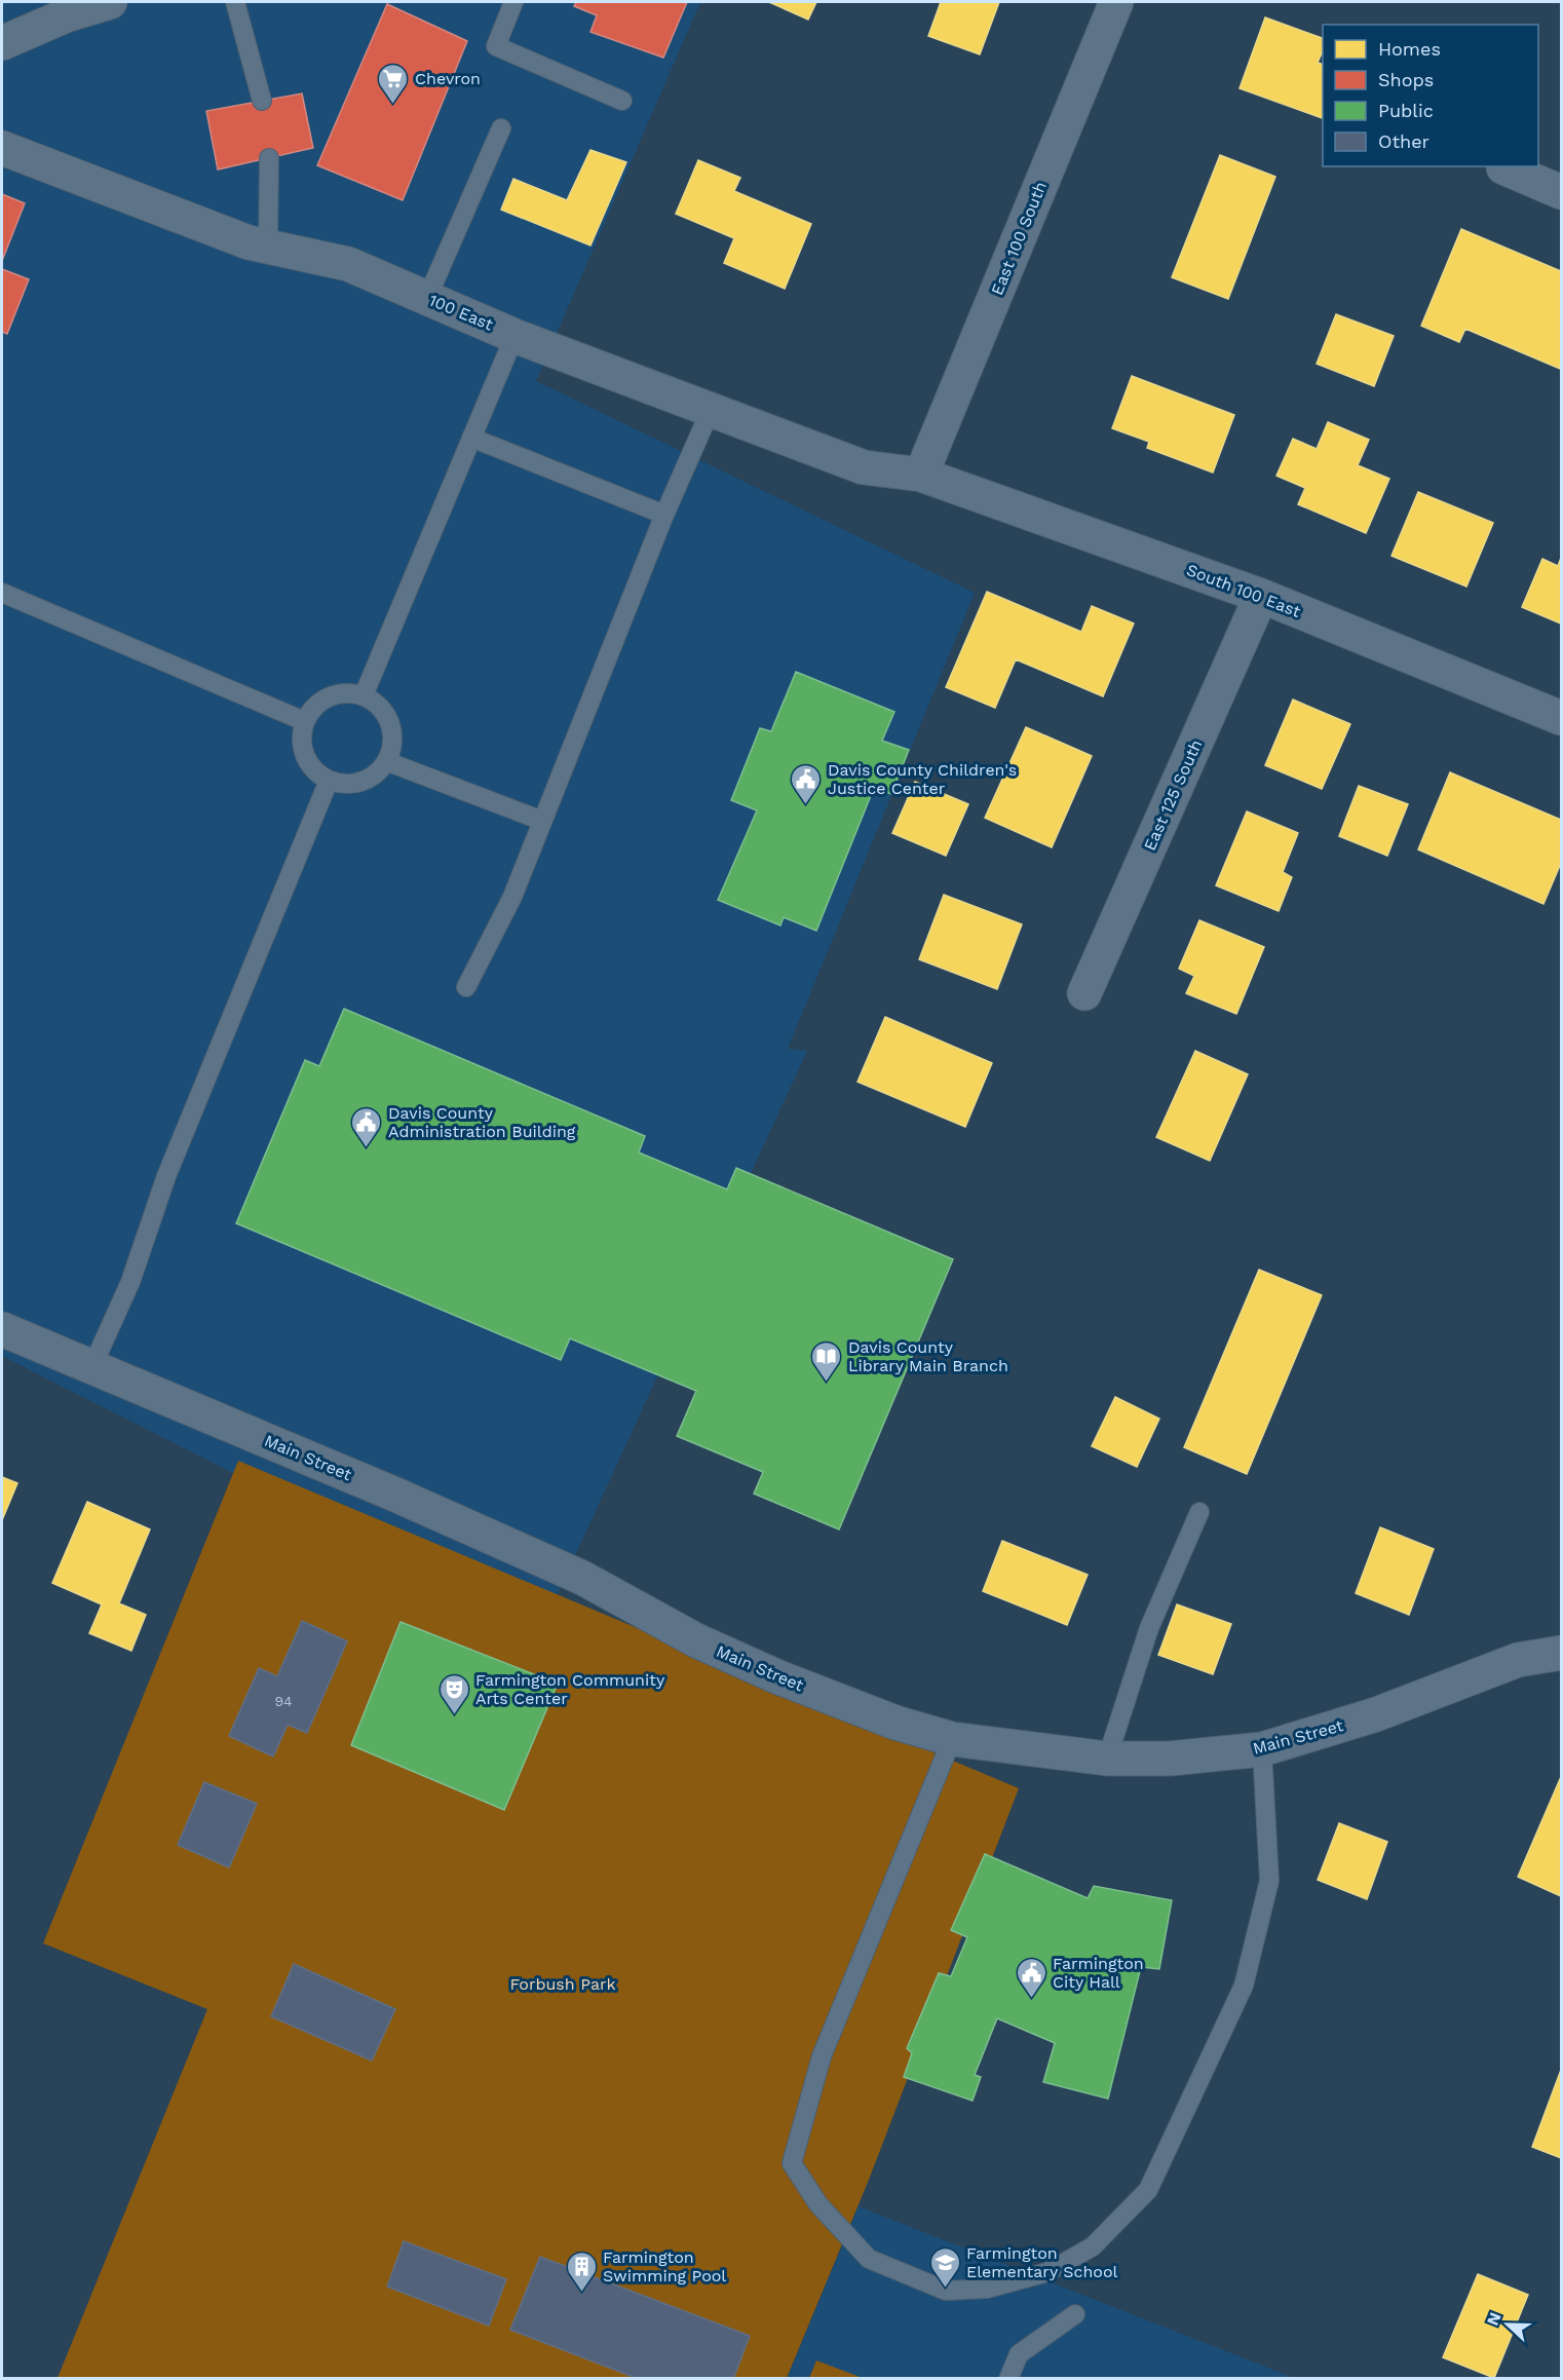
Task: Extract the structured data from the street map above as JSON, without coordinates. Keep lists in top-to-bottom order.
{
  "streets": {
    "street": [
      "East 100 South",
      "100 East",
      "South 100 East",
      "East 125 South",
      "Main Street"
    ]
  },
  "crossings": [
    ["East 100 South", "100 East"],
    ["East 100 South", "South 100 East"],
    ["100 East", "South 100 East"],
    ["South 100 East", "East 125 South"]
  ],
  "parks": ["Forbush Park"],
  "places": {
    "supermarket": ["Chevron"],
    "public building": ["Davis County Children's Justice Center", "Davis County Administration Building", "Farmington City Hall"],
    "library": ["Davis County Library Main Branch"],
    "theatre": ["Farmington Community Arts Center"],
    "school or university": ["Farmington Elementary School"],
    "building": ["Farmington Swimming Pool"]
  },
  "house_numbers": ["94"],
  "legend": [
    "Homes",
    "Shops",
    "Public",
    "Other"
  ],
  "north": "left"
}
